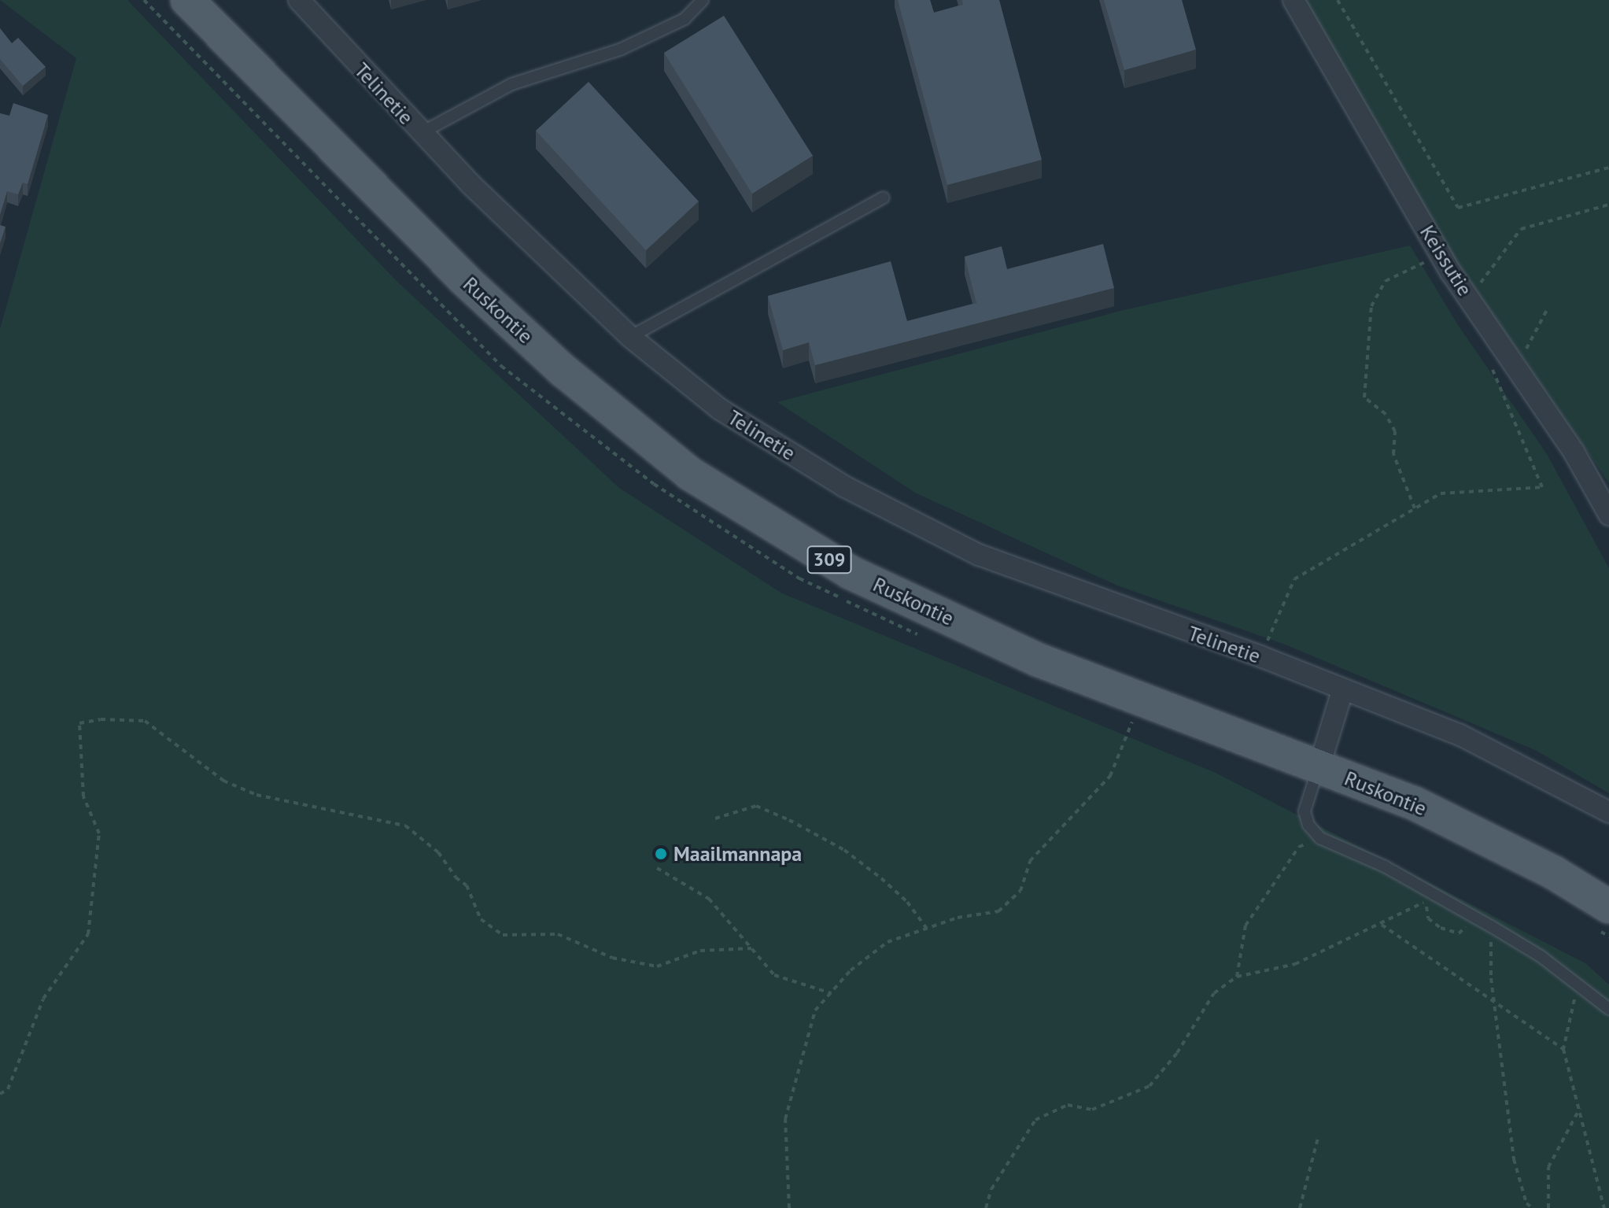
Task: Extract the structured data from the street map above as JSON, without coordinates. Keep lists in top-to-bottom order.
{
  "streets": {
    "main road": ["Ruskontie", "309"],
    "street": ["Telinetie", "Keissutie"]
  },
  "places": ["Maailmannapa"]
}
